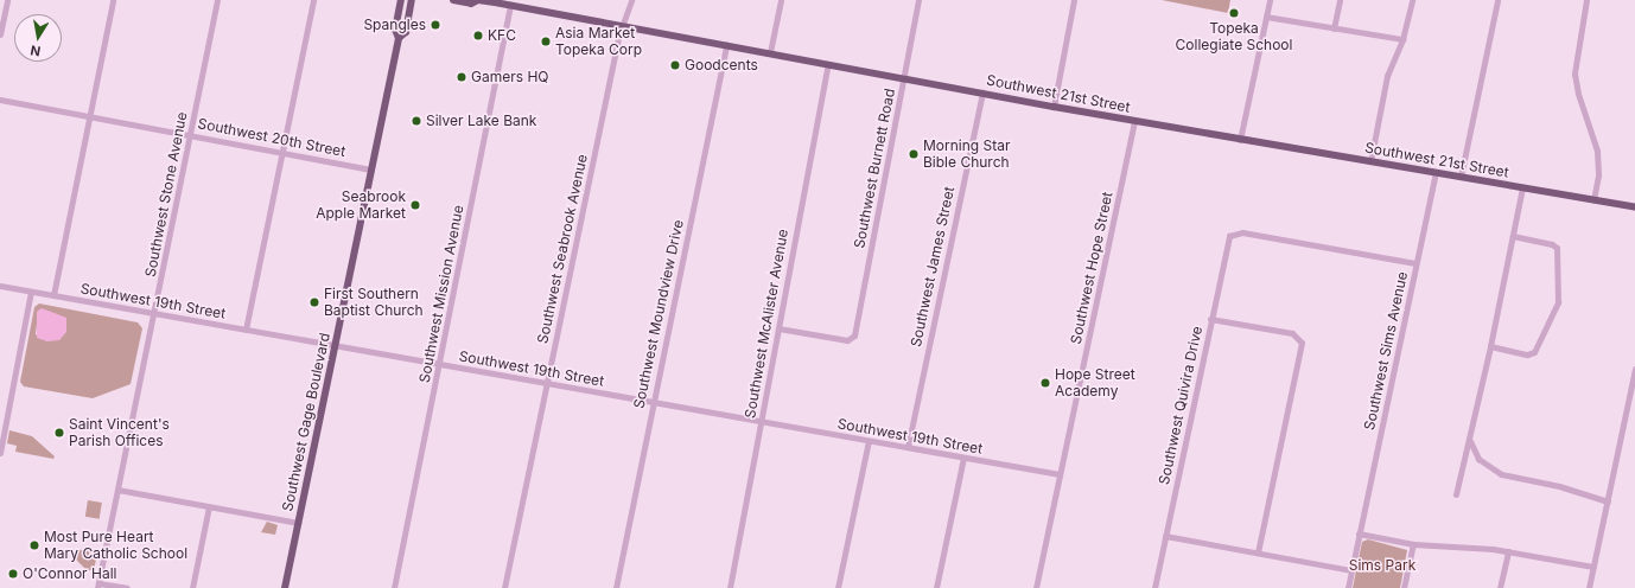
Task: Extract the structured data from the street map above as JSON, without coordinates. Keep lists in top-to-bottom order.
{
  "streets": {
    "main road": ["Southwest 21st Street", "Southwest Gage Boulevard"],
    "street": [
      "Southwest 20th Street",
      "Southwest Burnett Road",
      "Southwest Stone Avenue",
      "Southwest Seabrook Avenue",
      "Southwest James Street",
      "Southwest Hope Street",
      "Southwest Mission Avenue",
      "Southwest 19th Street",
      "Southwest Moundview Drive",
      "Southwest McAlister Avenue",
      "Southwest Sims Avenue",
      "Southwest Quivira Drive"
    ]
  },
  "crossings": [
    ["Southwest 21st Street", "Southwest Burnett Road"],
    ["Southwest 21st Street", "Southwest Seabrook Avenue"],
    ["Southwest 21st Street", "Southwest James Street"],
    ["Southwest 21st Street", "Southwest Hope Street"],
    ["Southwest 21st Street", "Southwest Mission Avenue"],
    ["Southwest 21st Street", "Southwest Moundview Drive"],
    ["Southwest 21st Street", "Southwest McAlister Avenue"],
    ["Southwest 21st Street", "Southwest Sims Avenue"],
    ["Southwest 20th Street", "Southwest Stone Avenue"],
    ["Southwest 20th Street", "Southwest Gage Boulevard"],
    ["Southwest Burnett Road", "Southwest McAlister Avenue"],
    ["Southwest Stone Avenue", "Southwest 19th Street"],
    ["Southwest Seabrook Avenue", "Southwest 19th Street"],
    ["Southwest James Street", "Southwest 19th Street"],
    ["Southwest Hope Street", "Southwest 19th Street"],
    ["Southwest Mission Avenue", "Southwest 19th Street"],
    ["Southwest 19th Street", "Southwest Moundview Drive"],
    ["Southwest 19th Street", "Southwest McAlister Avenue"],
    ["Southwest 19th Street", "Southwest Gage Boulevard"],
    ["Southwest Sims Avenue", "Southwest Quivira Drive"]
  ],
  "parks": ["Sims Park"],
  "places": [
    "Topeka Collegiate School",
    "Spangles",
    "KFC",
    "Asia Market Topeka Corp",
    "Goodcents",
    "Gamers HQ",
    "Silver Lake Bank",
    "Morning Star Bible Church",
    "Seabrook Apple Market",
    "First Southern Baptist Church",
    "Hope Street Academy",
    "Saint Vincent's Parish Offices",
    "Most Pure Heart Mary Catholic School",
    "O'Connor Hall"
  ],
  "north": "bottom"
}
